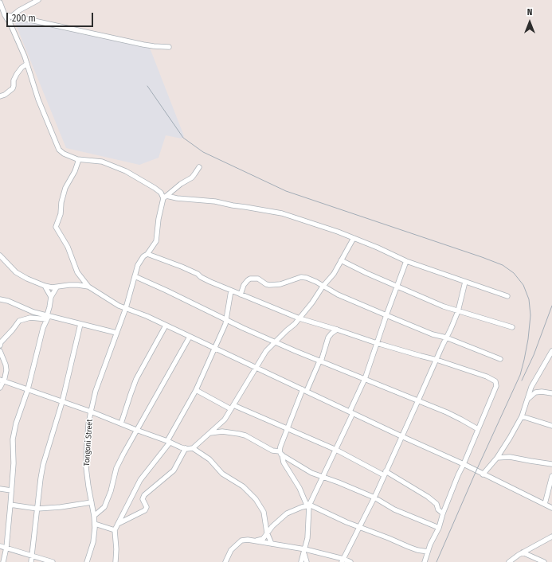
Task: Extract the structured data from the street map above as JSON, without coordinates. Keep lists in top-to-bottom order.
{
  "streets": {
    "street": ["Tongoni Street"]
  },
  "scale_bar": "200 m",
  "north": "top"
}
